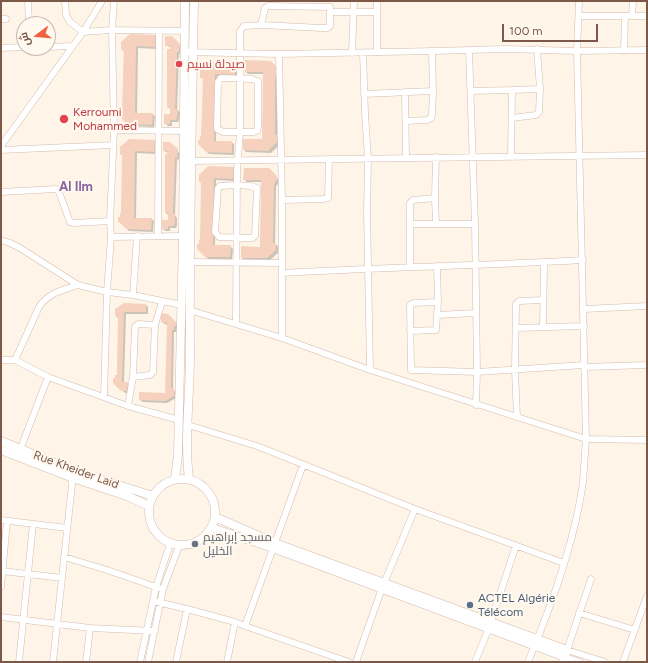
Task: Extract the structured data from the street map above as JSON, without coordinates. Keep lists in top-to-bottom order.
{
  "streets": {
    "street": ["Rue Kheider Laid"]
  },
  "districts": ["Al Ilm"],
  "places": [
    "صيدلة نسيم",
    "Kerroumi Mohammed",
    "مسجد إبراهيم الخليل",
    "ACTEL Algérie Télécom"
  ],
  "scale_bar": "100 m",
  "north": "left"
}
